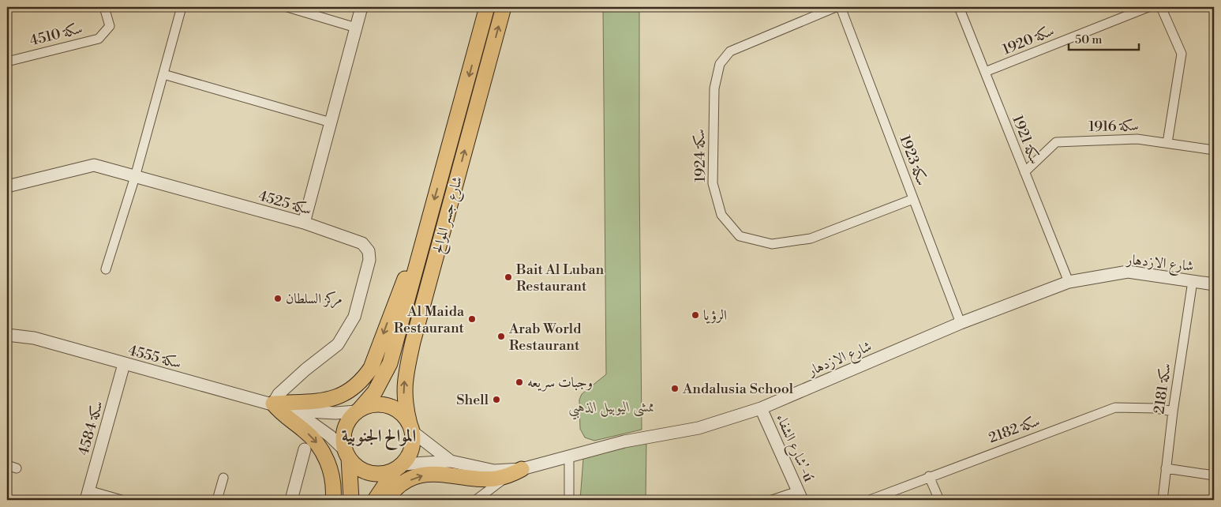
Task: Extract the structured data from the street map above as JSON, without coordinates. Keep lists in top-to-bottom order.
{
  "streets": {
    "main road": ["شارع جسر الموالح"],
    "street": [
      "سكة 4510",
      "سكة 1920",
      "سكة 1916",
      "سكة 1921",
      "سكة 1924",
      "سكة 1923",
      "سكة 4525",
      "شارع الازدهار",
      "سكة 4555",
      "سكة 2181",
      "سكة 4584",
      "سكة 2182",
      "شارع الشفاء'-ú"
    ]
  },
  "crossings": [
    ["سكة 1920", "سكة 1921"],
    ["سكة 1916", "سكة 1921"],
    ["سكة 1921", "شارع الازدهار"],
    ["سكة 1924", "سكة 1923"],
    ["سكة 1923", "شارع الازدهار"],
    ["سكة 4525", "سكة 4555"],
    ["شارع جسر الموالح", "شارع الازدهار"],
    ["شارع جسر الموالح", "سكة 4555"],
    ["شارع الازدهار", "سكة 4555"],
    ["شارع الازدهار", "سكة 2181"],
    ["شارع الازدهار", "شارع الشفاء'-ú"],
    ["سكة 4555", "سكة 4584"],
    ["سكة 2181", "سكة 2182"]
  ],
  "districts": ["الموالح الجنوبية"],
  "parks": ["ممشى اليوبيل الذهبي"],
  "places": [
    "Bait Al Luban Restaurant",
    "مركز السلطان",
    "الرؤيا",
    "Al Maida Restaurant",
    "Arab World Restaurant",
    "وجبات سريعه",
    "Andalusia School",
    "Shell"
  ],
  "scale_bar": "50 m"
}
